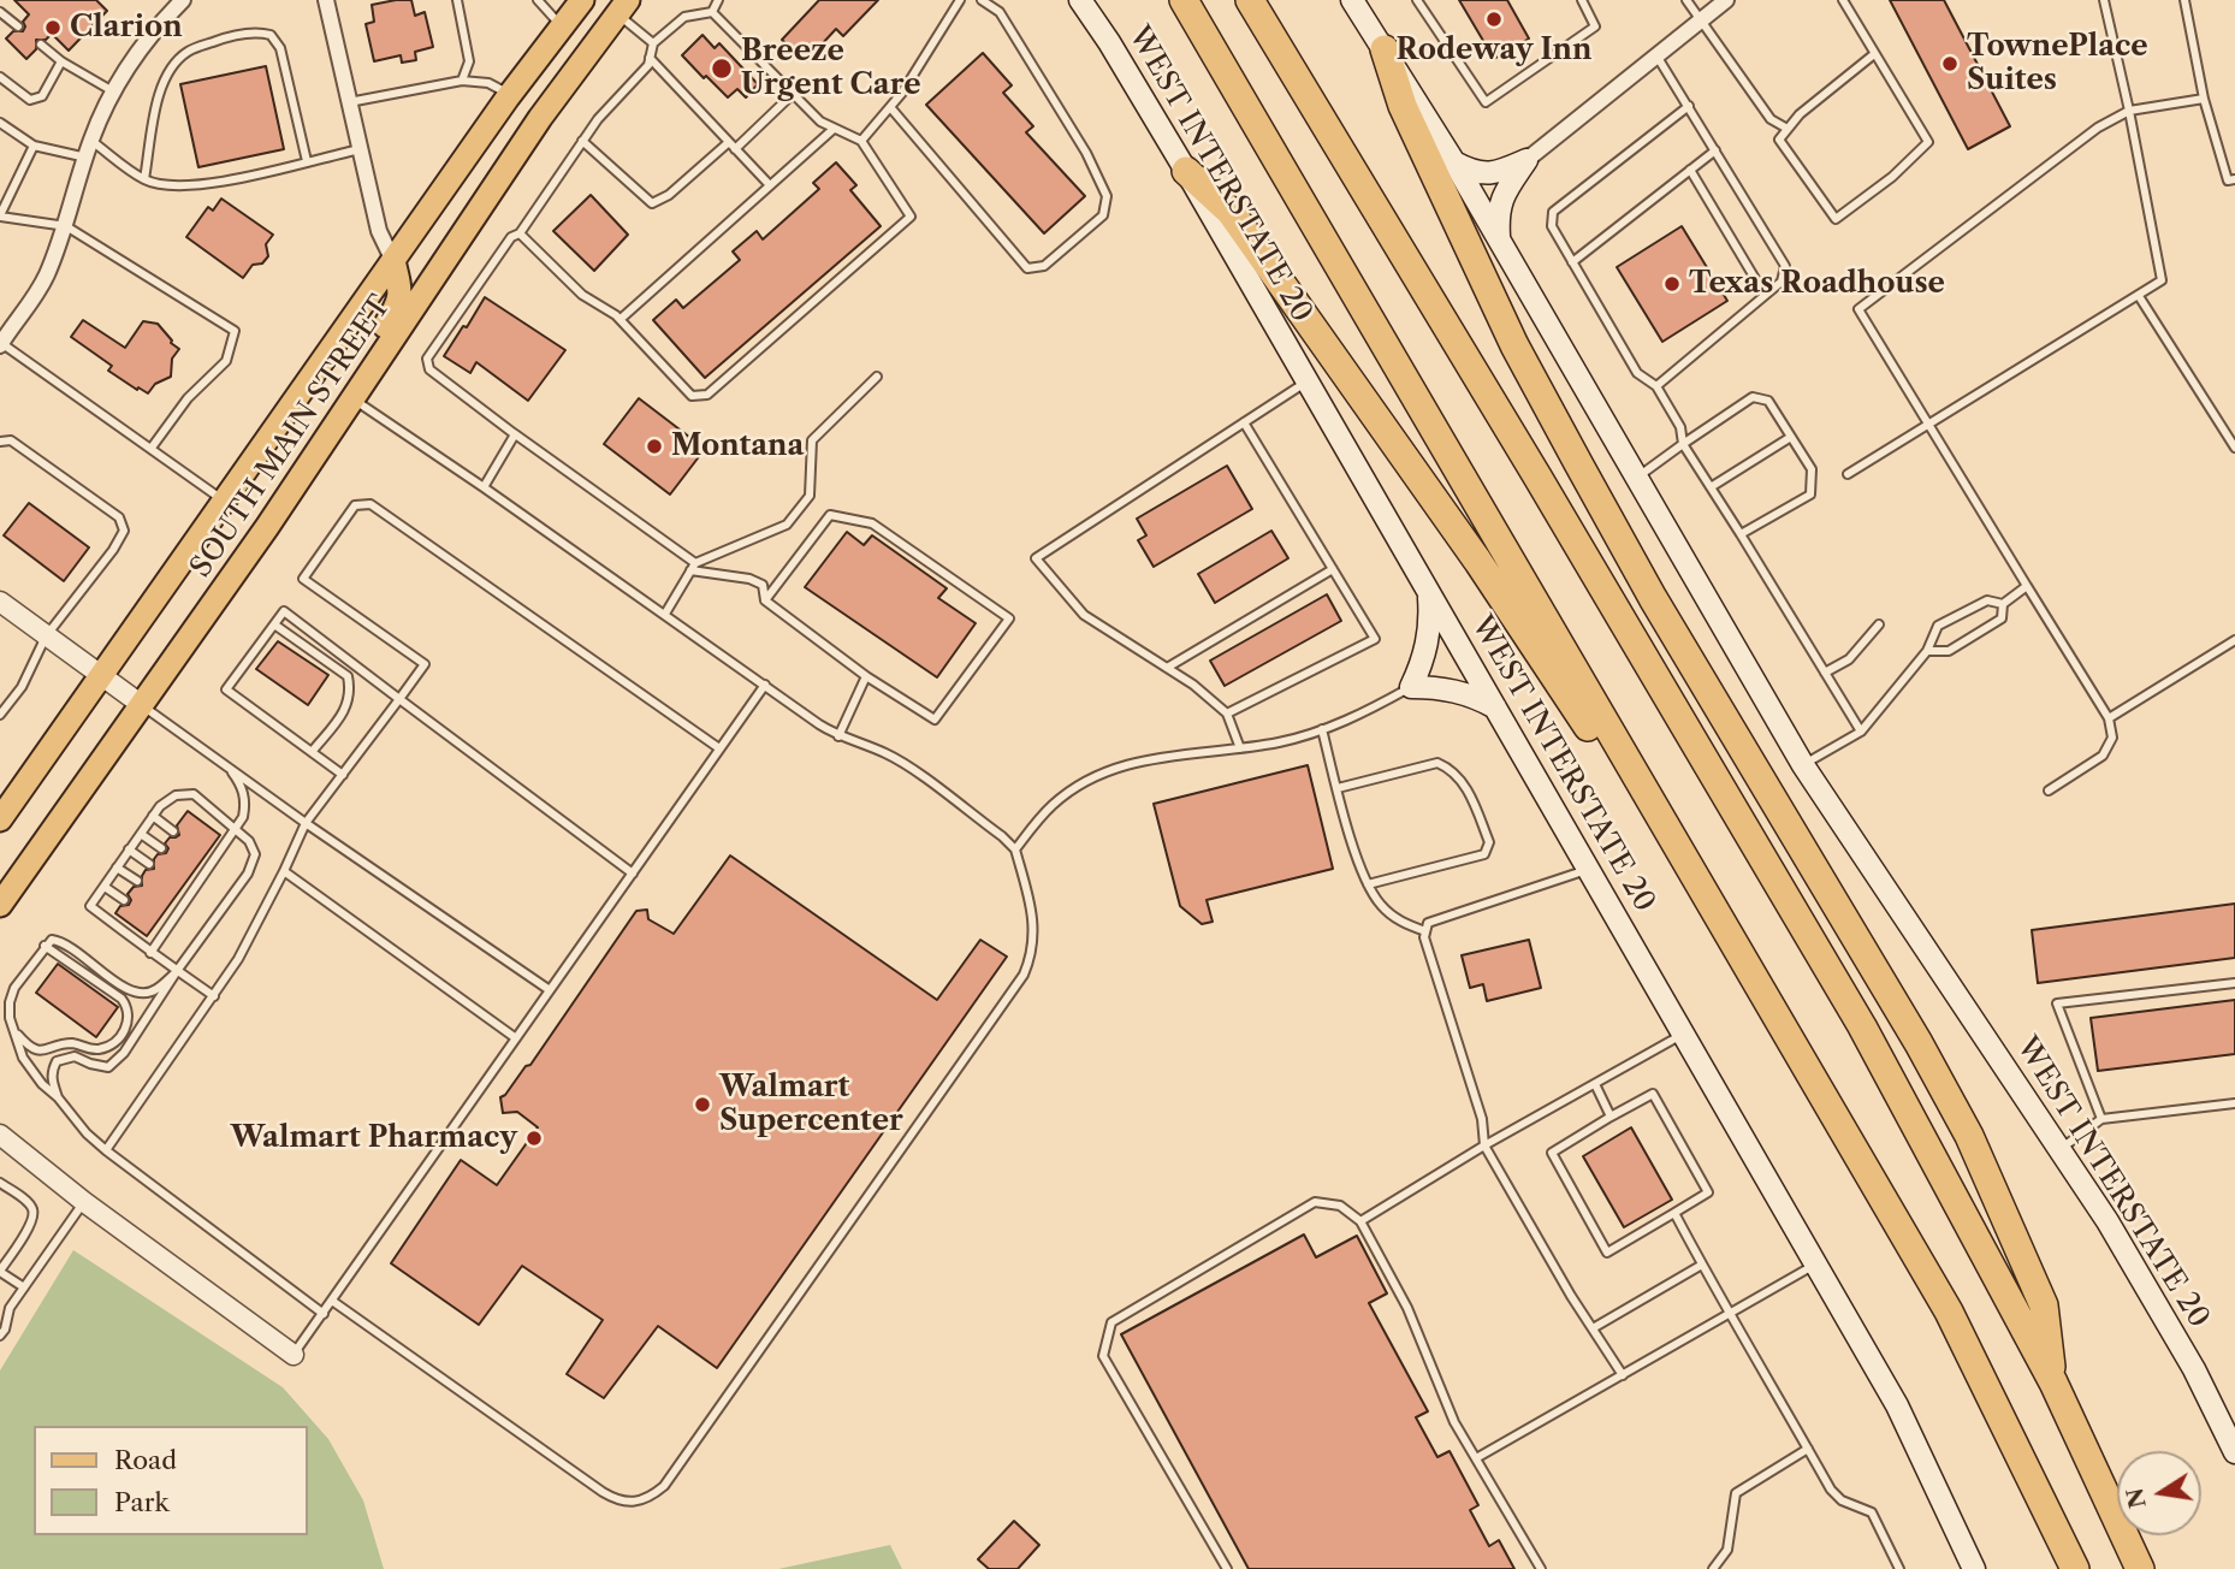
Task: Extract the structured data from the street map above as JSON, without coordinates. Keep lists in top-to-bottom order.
{
  "streets": {
    "main road": ["WEST INTERSTATE 20", "SOUTH MAIN STREET"]
  },
  "places": [
    "Rodeway Inn",
    "Clarion",
    "TownePlace Suites",
    "Breeze Urgent Care",
    "Texas Roadhouse",
    "Montana",
    "Walmart Supercenter",
    "Walmart Pharmacy"
  ],
  "legend": ["Road", "Park"],
  "north": "left"
}
